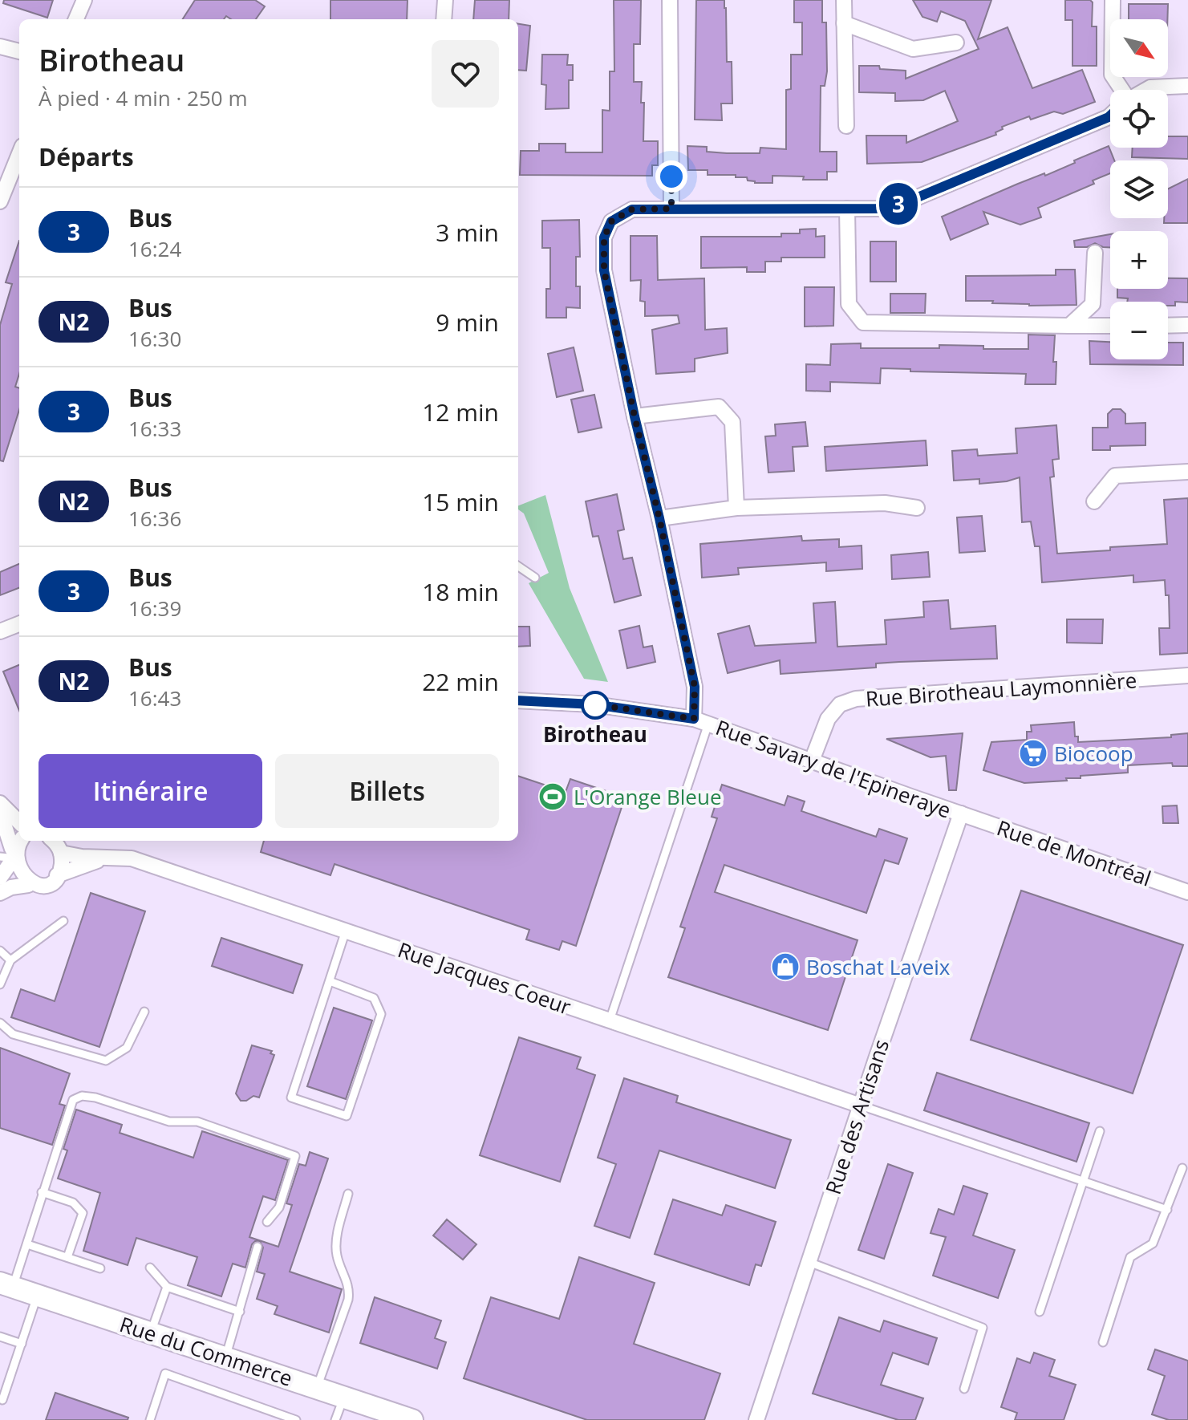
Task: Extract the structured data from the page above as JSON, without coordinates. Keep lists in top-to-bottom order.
{
  "streets": {
    "street": [
      "Rue Birotheau Laymonnière",
      "Rue Savary de l'Epineraye",
      "Rue de Montréal",
      "Rue Jacques Coeur",
      "Rue des Artisans",
      "Rue du Commerce"
    ]
  },
  "crossings": [
    ["Rue Birotheau Laymonnière", "Rue Savary de l'Epineraye"],
    ["Rue Savary de l'Epineraye", "Rue de Montréal"],
    ["Rue Savary de l'Epineraye", "Rue des Artisans"],
    ["Rue de Montréal", "Rue des Artisans"],
    ["Rue Jacques Coeur", "Rue des Artisans"]
  ],
  "places": {
    "other": ["Birotheau"],
    "supermarket": ["Biocoop"],
    "sports": ["L'Orange Bleue"],
    "shop": ["Boschat Laveix"]
  },
  "lines": ["bus line 3"],
  "north": "bottom right",
  "page": {
    "on_map": "3",
    "map_buttons": ["+", "−"],
    "heading": [
      ["Birotheau", "À pied · 4 min · 250 m"],
      "Départs"
    ],
    "list": [
      {
        "mark": "3",
        "name": "Bus",
        "note": "16:24",
        "value": "3 min"
      },
      {
        "mark": "N2",
        "name": "Bus",
        "note": "16:30",
        "value": "9 min"
      },
      {
        "mark": "3",
        "name": "Bus",
        "note": "16:33",
        "value": "12 min"
      },
      {
        "mark": "N2",
        "name": "Bus",
        "note": "16:36",
        "value": "15 min"
      },
      {
        "mark": "3",
        "name": "Bus",
        "note": "16:39",
        "value": "18 min"
      },
      {
        "mark": "N2",
        "name": "Bus",
        "note": "16:43",
        "value": "22 min"
      }
    ],
    "buttons": ["Itinéraire", "Billets"]
  }
}
